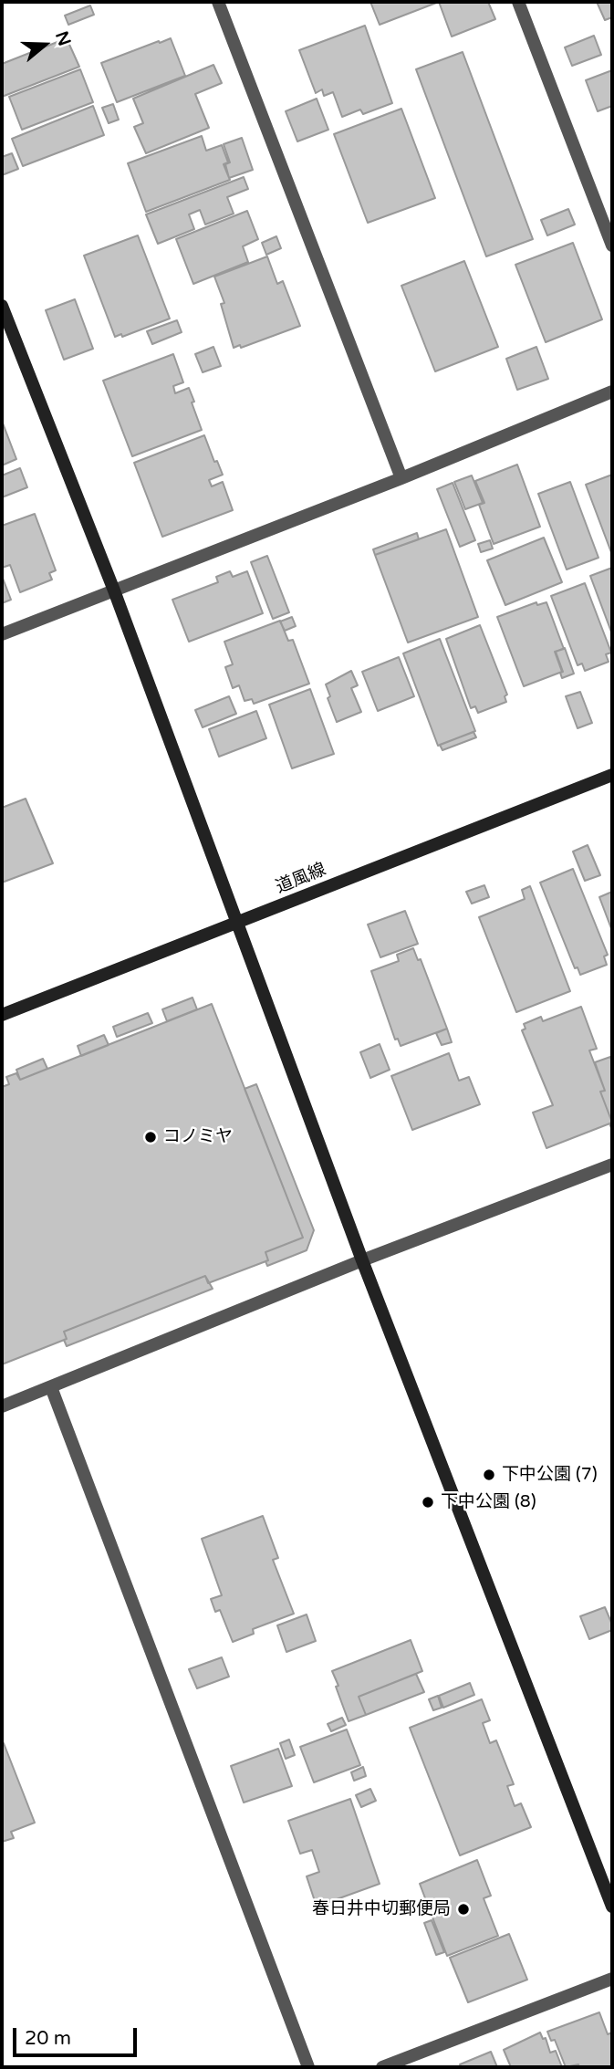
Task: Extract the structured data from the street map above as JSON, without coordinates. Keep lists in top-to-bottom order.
{
  "streets": {
    "street": ["道風線"]
  },
  "places": [
    "コノミヤ",
    "下中公園 (7)",
    "下中公園 (8)",
    "春日井中切郵便局"
  ],
  "scale_bar": "20 m",
  "north": "right"
}
